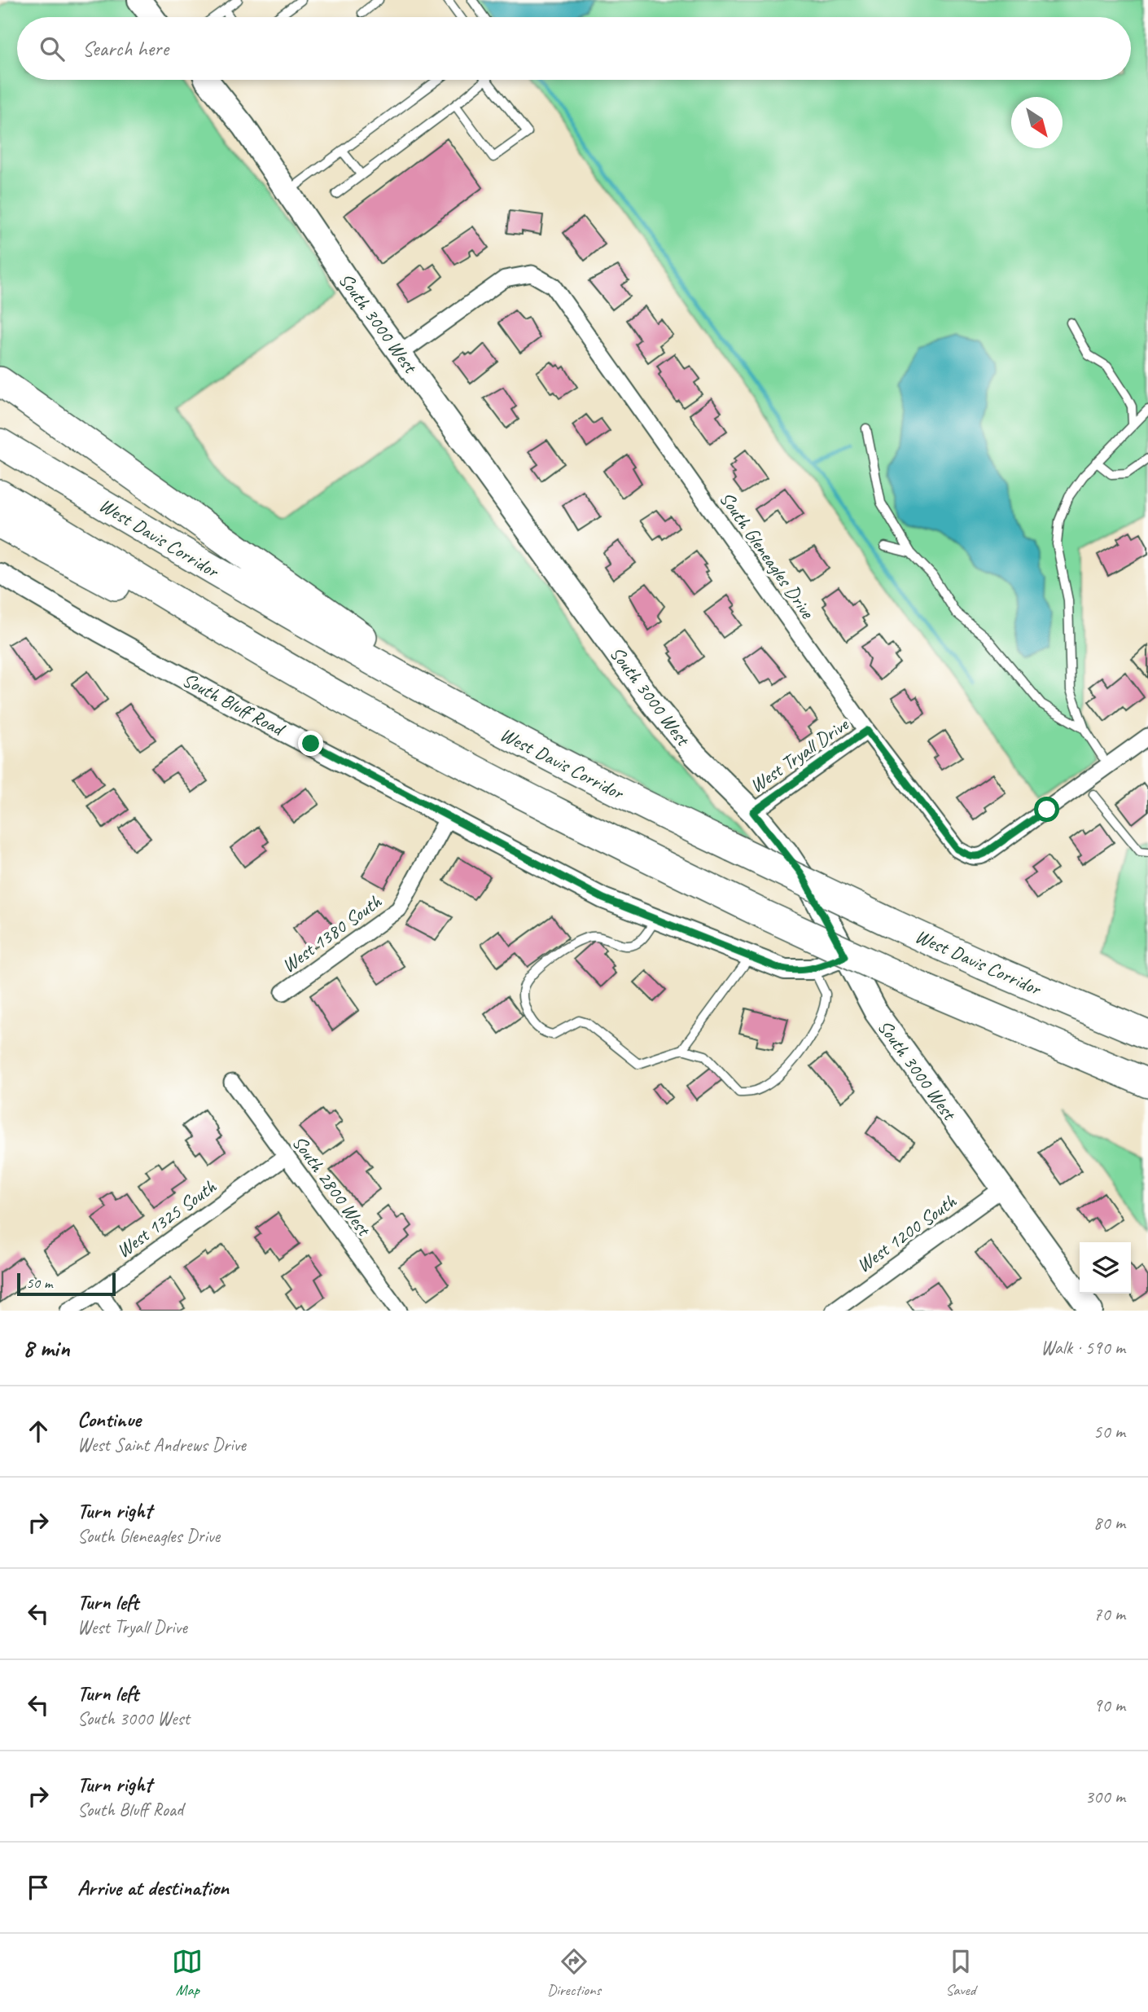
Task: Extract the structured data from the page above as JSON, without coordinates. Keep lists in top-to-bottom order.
{
  "streets": {
    "highway": ["West Davis Corridor"],
    "main road": ["South 3000 West"],
    "street": [
      "South Gleneagles Drive",
      "South Bluff Road",
      "West Tryall Drive",
      "West 1380 South",
      "South 2800 West",
      "West 1325 South",
      "West 1200 South"
    ]
  },
  "crossings": [
    ["South 3000 West", "South Gleneagles Drive"],
    ["South 3000 West", "South Bluff Road"],
    ["South 3000 West", "West Tryall Drive"],
    ["South 3000 West", "West 1200 South"],
    ["South Gleneagles Drive", "West Tryall Drive"],
    ["South Bluff Road", "West 1380 South"],
    ["South 2800 West", "West 1325 South"]
  ],
  "scale_bar": "50 m",
  "north": "bottom right",
  "page": {
    "search": "Search here",
    "scale": "50 m",
    "heading": ["8 min", "Walk · 590 m"],
    "list": [
      ["Continue", "West Saint Andrews Drive", "50 m"],
      ["Turn right", "South Gleneagles Drive", "80 m"],
      ["Turn left", "West Tryall Drive", "70 m"],
      ["Turn left", "South 3000 West", "90 m"],
      ["Turn right", "South Bluff Road", "300 m"],
      "Arrive at destination"
    ],
    "nav": ["Map", "Directions", "Saved"]
  }
}
